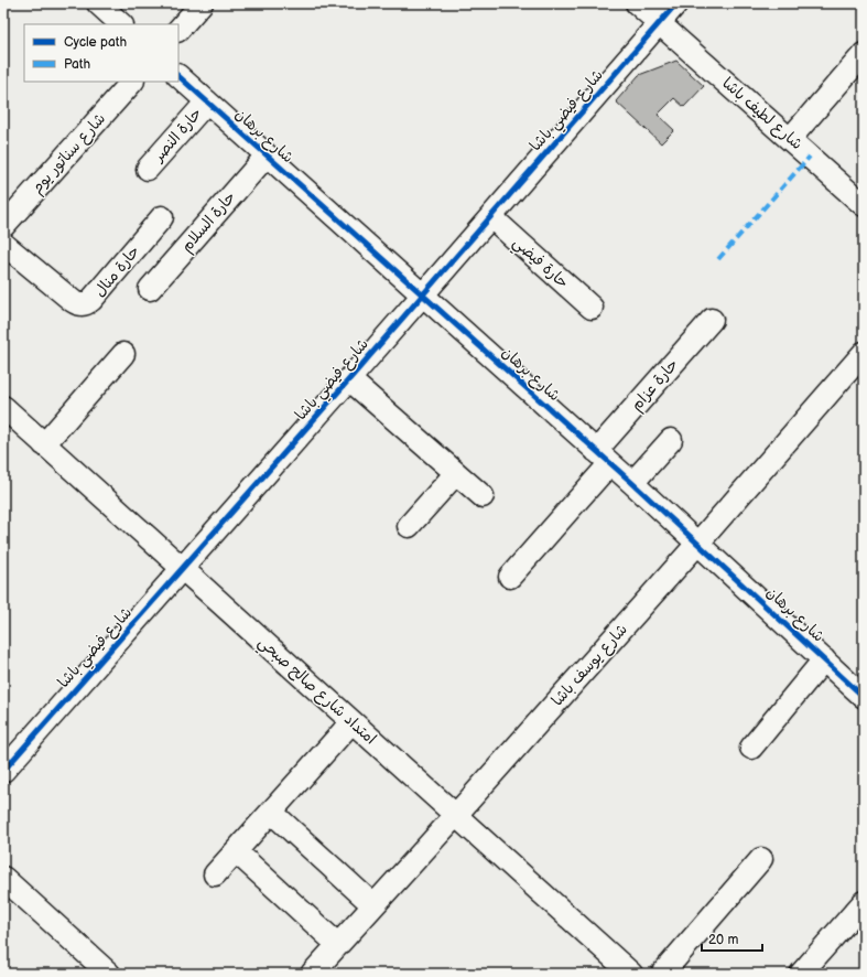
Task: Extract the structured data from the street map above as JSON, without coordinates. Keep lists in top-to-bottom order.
{
  "streets": {
    "street": [
      "شارع فيضي باشا",
      "شارع لطيف باشا",
      "حارة النصر",
      "شارع برهان",
      "شارع سناتور يوم",
      "حارة السلام",
      "حارة فيضي",
      "حارة منال",
      "حارة عزام",
      "شارع يوسف باشا",
      "امتداد شارع صالح صبحي"
    ]
  },
  "crossings": [
    ["شارع فيضي باشا", "شارع لطيف باشا"],
    ["شارع فيضي باشا", "شارع برهان"],
    ["شارع فيضي باشا", "حارة فيضي"],
    ["شارع فيضي باشا", "امتداد شارع صالح صبحي"],
    ["حارة النصر", "شارع برهان"],
    ["شارع برهان", "حارة السلام"],
    ["شارع برهان", "حارة عزام"],
    ["شارع برهان", "شارع يوسف باشا"],
    ["شارع يوسف باشا", "امتداد شارع صالح صبحي"]
  ],
  "legend": ["Cycle path", "Path"],
  "scale_bar": "20 m"
}
